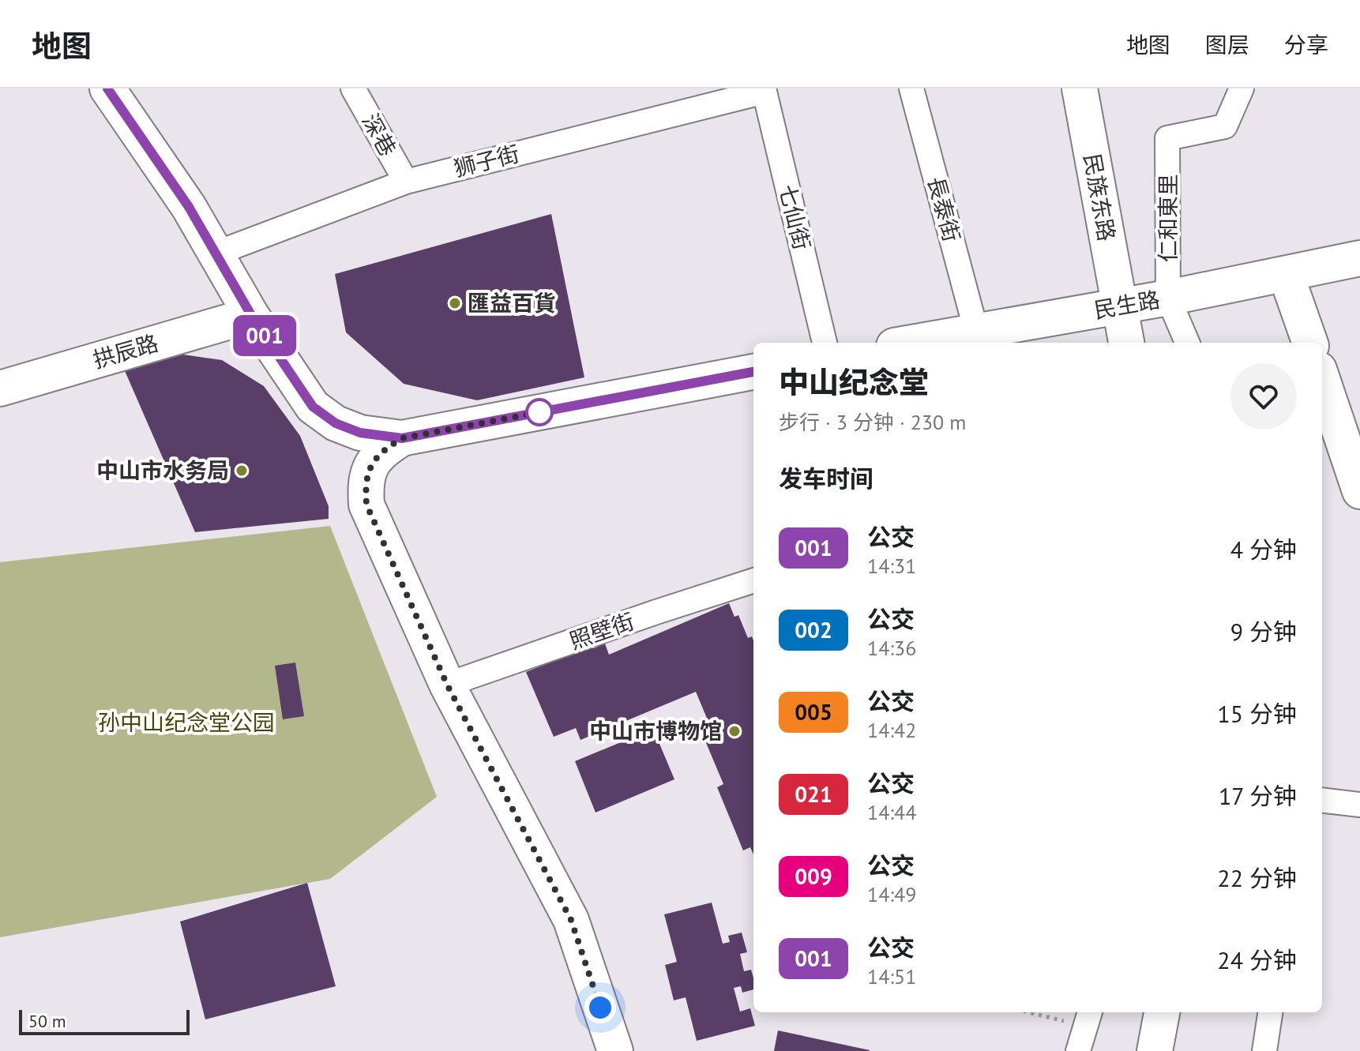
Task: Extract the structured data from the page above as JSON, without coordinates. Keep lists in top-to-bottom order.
{
  "streets": {
    "street": [
      "深巷",
      "狮子街",
      "民族东路",
      "長泰街",
      "七仙街",
      "仁和東里",
      "民生路",
      "拱辰路",
      "照壁街"
    ]
  },
  "crossings": [
    ["深巷", "狮子街"],
    ["狮子街", "七仙街"],
    ["民族东路", "民生路"],
    ["長泰街", "民生路"],
    ["仁和東里", "民生路"]
  ],
  "parks": ["孙中山纪念堂公园"],
  "places": ["匯益百貨", "中山市水务局", "中山市博物馆"],
  "lines": ["bus line 001"],
  "scale_bar": "50 m",
  "page": {
    "header": "地图",
    "nav": ["地图", "图层", "分享"],
    "on_map": "001",
    "heading": [
      ["中山纪念堂", "步行 · 3 分钟 · 230 m"],
      "发车时间"
    ],
    "list": [
      {
        "mark": "001",
        "name": "公交",
        "note": "14:31",
        "value": "4 分钟"
      },
      {
        "mark": "002",
        "name": "公交",
        "note": "14:36",
        "value": "9 分钟"
      },
      {
        "mark": "005",
        "name": "公交",
        "note": "14:42",
        "value": "15 分钟"
      },
      {
        "mark": "021",
        "name": "公交",
        "note": "14:44",
        "value": "17 分钟"
      },
      {
        "mark": "009",
        "name": "公交",
        "note": "14:49",
        "value": "22 分钟"
      },
      {
        "mark": "001",
        "name": "公交",
        "note": "14:51",
        "value": "24 分钟"
      }
    ],
    "scale": "50 m"
  }
}
